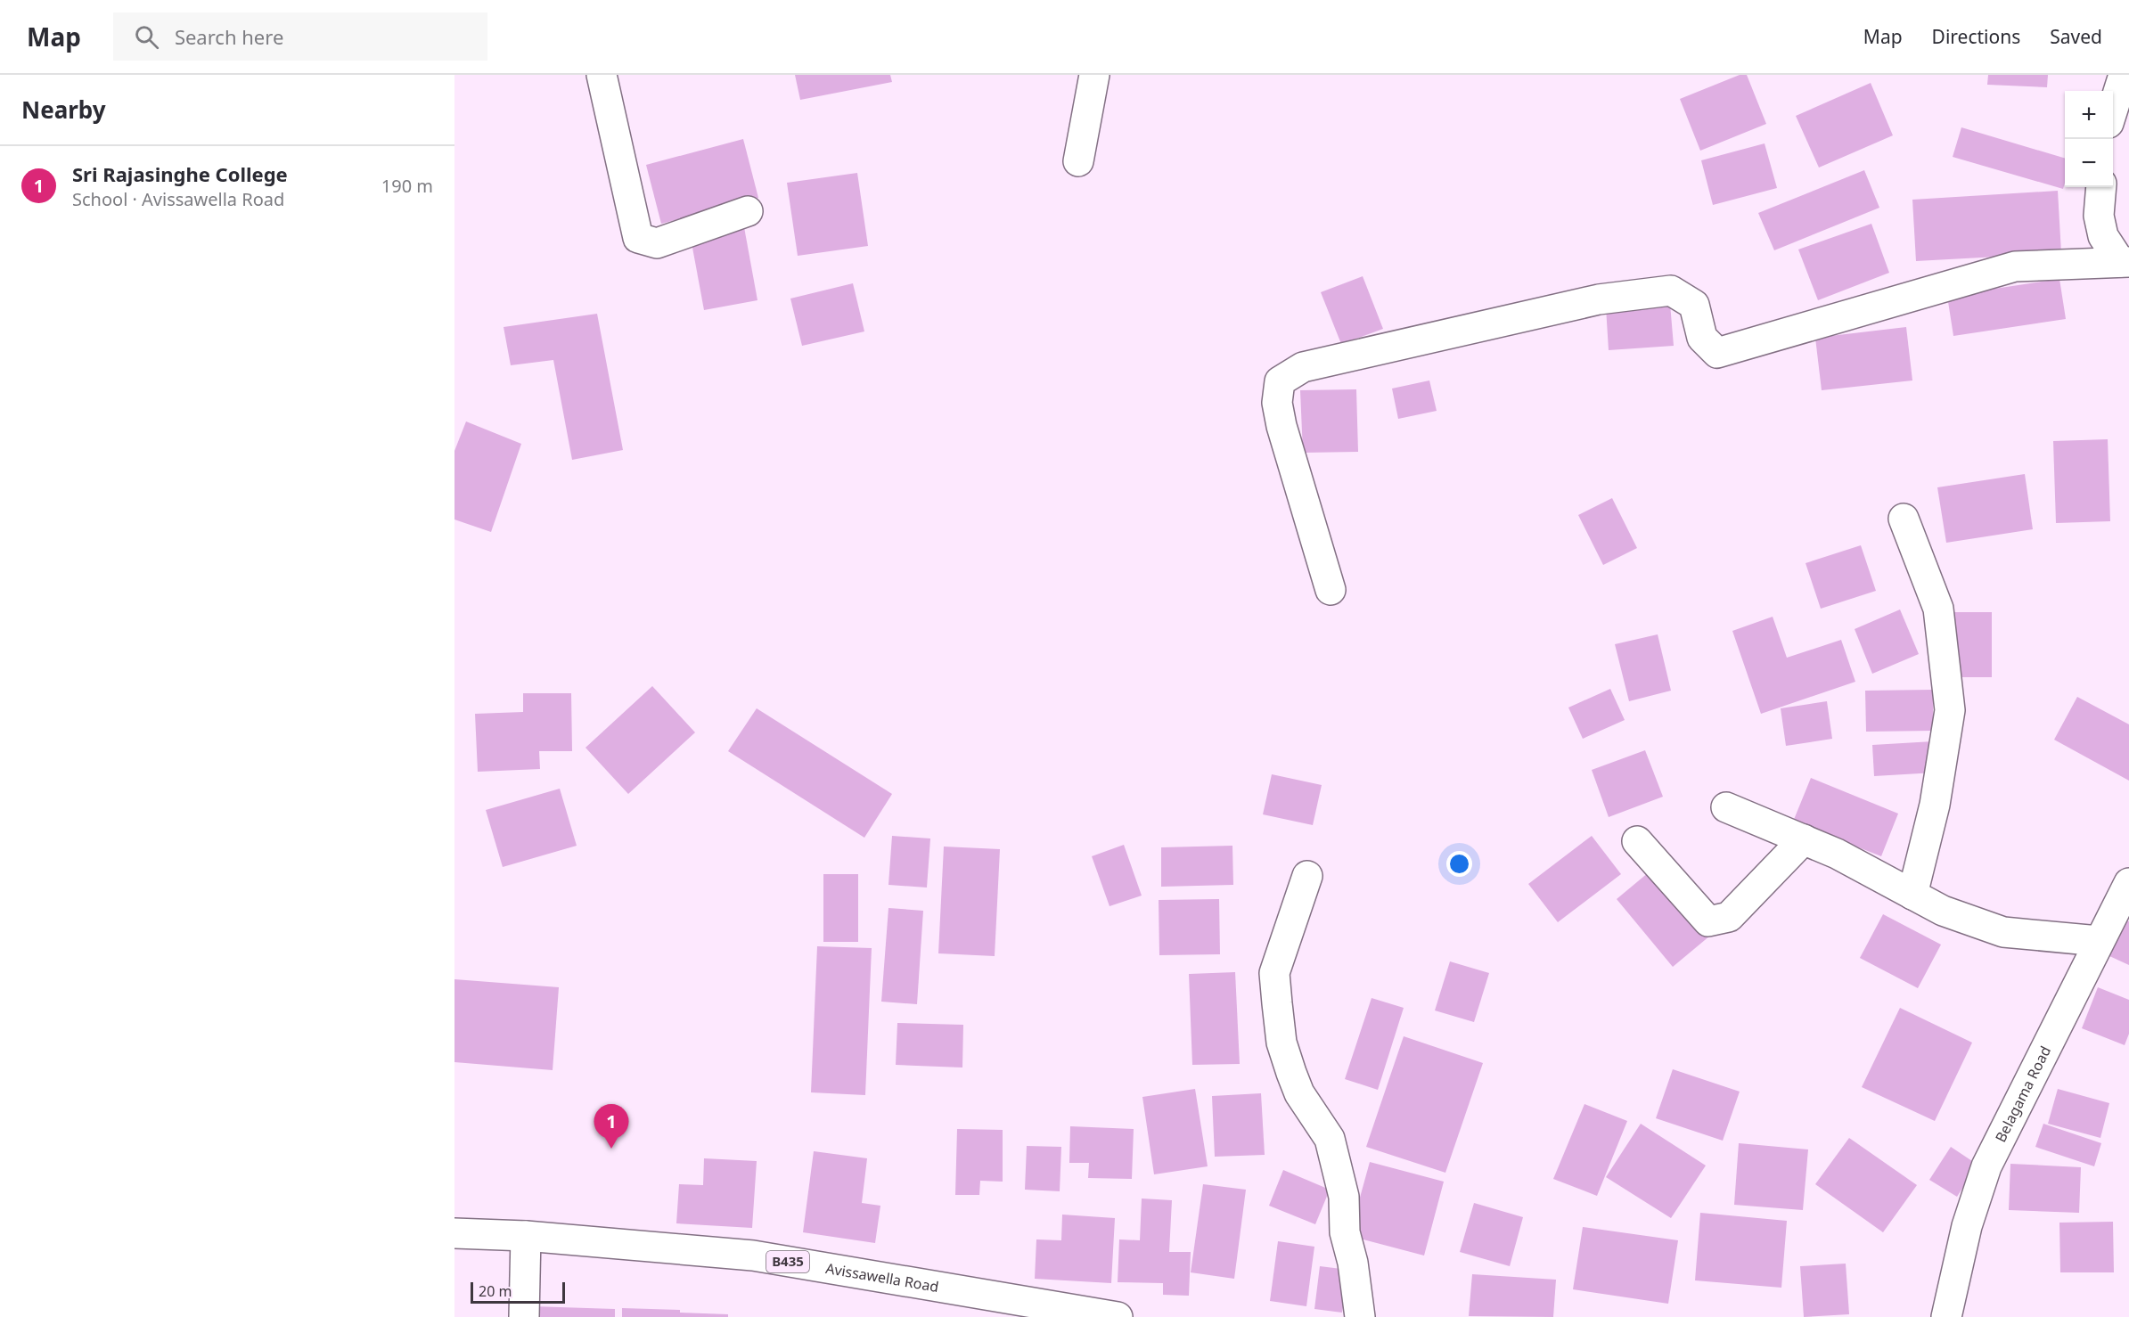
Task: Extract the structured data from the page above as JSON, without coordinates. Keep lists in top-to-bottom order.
{
  "streets": {
    "street": ["Belagama Road", "B435", "Avissawella Road"]
  },
  "scale_bar": "20 m",
  "page": {
    "header": "Map",
    "search": "Search here",
    "nav": ["Map", "Directions", "Saved"],
    "heading": "Nearby",
    "map_buttons": ["+", "−"],
    "list": [
      {
        "mark": "1",
        "name": "Sri Rajasinghe College",
        "note": "School · Avissawella Road",
        "value": "190 m"
      }
    ],
    "pins": "1",
    "scale": "20 m"
  }
}
